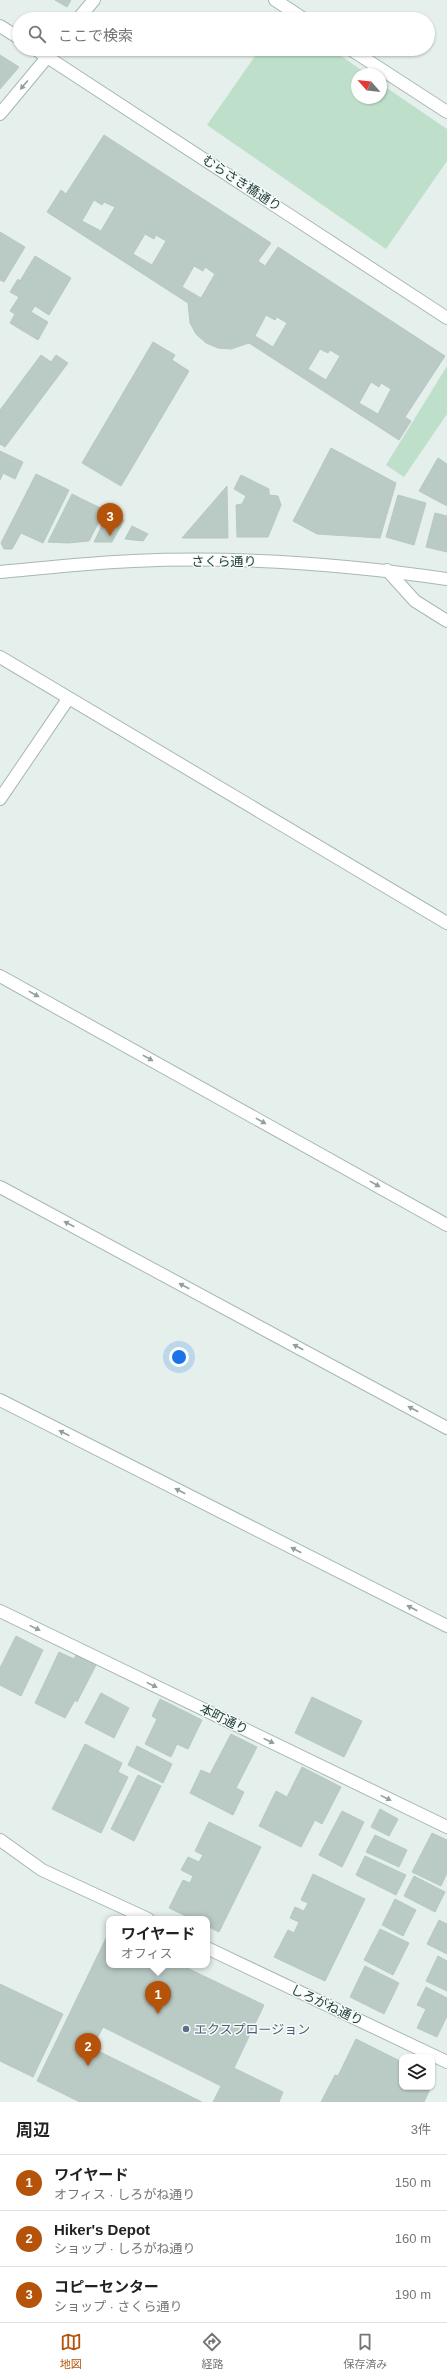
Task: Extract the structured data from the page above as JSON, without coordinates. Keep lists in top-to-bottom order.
{
  "streets": {
    "street": [
      "むらさき橋通り",
      "さくら通り",
      "本町通り",
      "しろがね通り"
    ]
  },
  "one_way": ["本町通り"],
  "places": ["エクスプロージョン"],
  "north": "top left",
  "page": {
    "search": "ここで検索",
    "pins": ["3", "1", "2"],
    "popup": ["ワイヤード", "オフィス"],
    "heading": ["周辺", "3件"],
    "list": [
      {
        "mark": "1",
        "name": "ワイヤード",
        "note": "オフィス · しろがね通り",
        "value": "150 m"
      },
      {
        "mark": "2",
        "name": "Hiker's Depot",
        "note": "ショップ · しろがね通り",
        "value": "160 m"
      },
      {
        "mark": "3",
        "name": "コピーセンター",
        "note": "ショップ · さくら通り",
        "value": "190 m"
      }
    ],
    "nav": ["地図", "経路", "保存済み"]
  }
}
